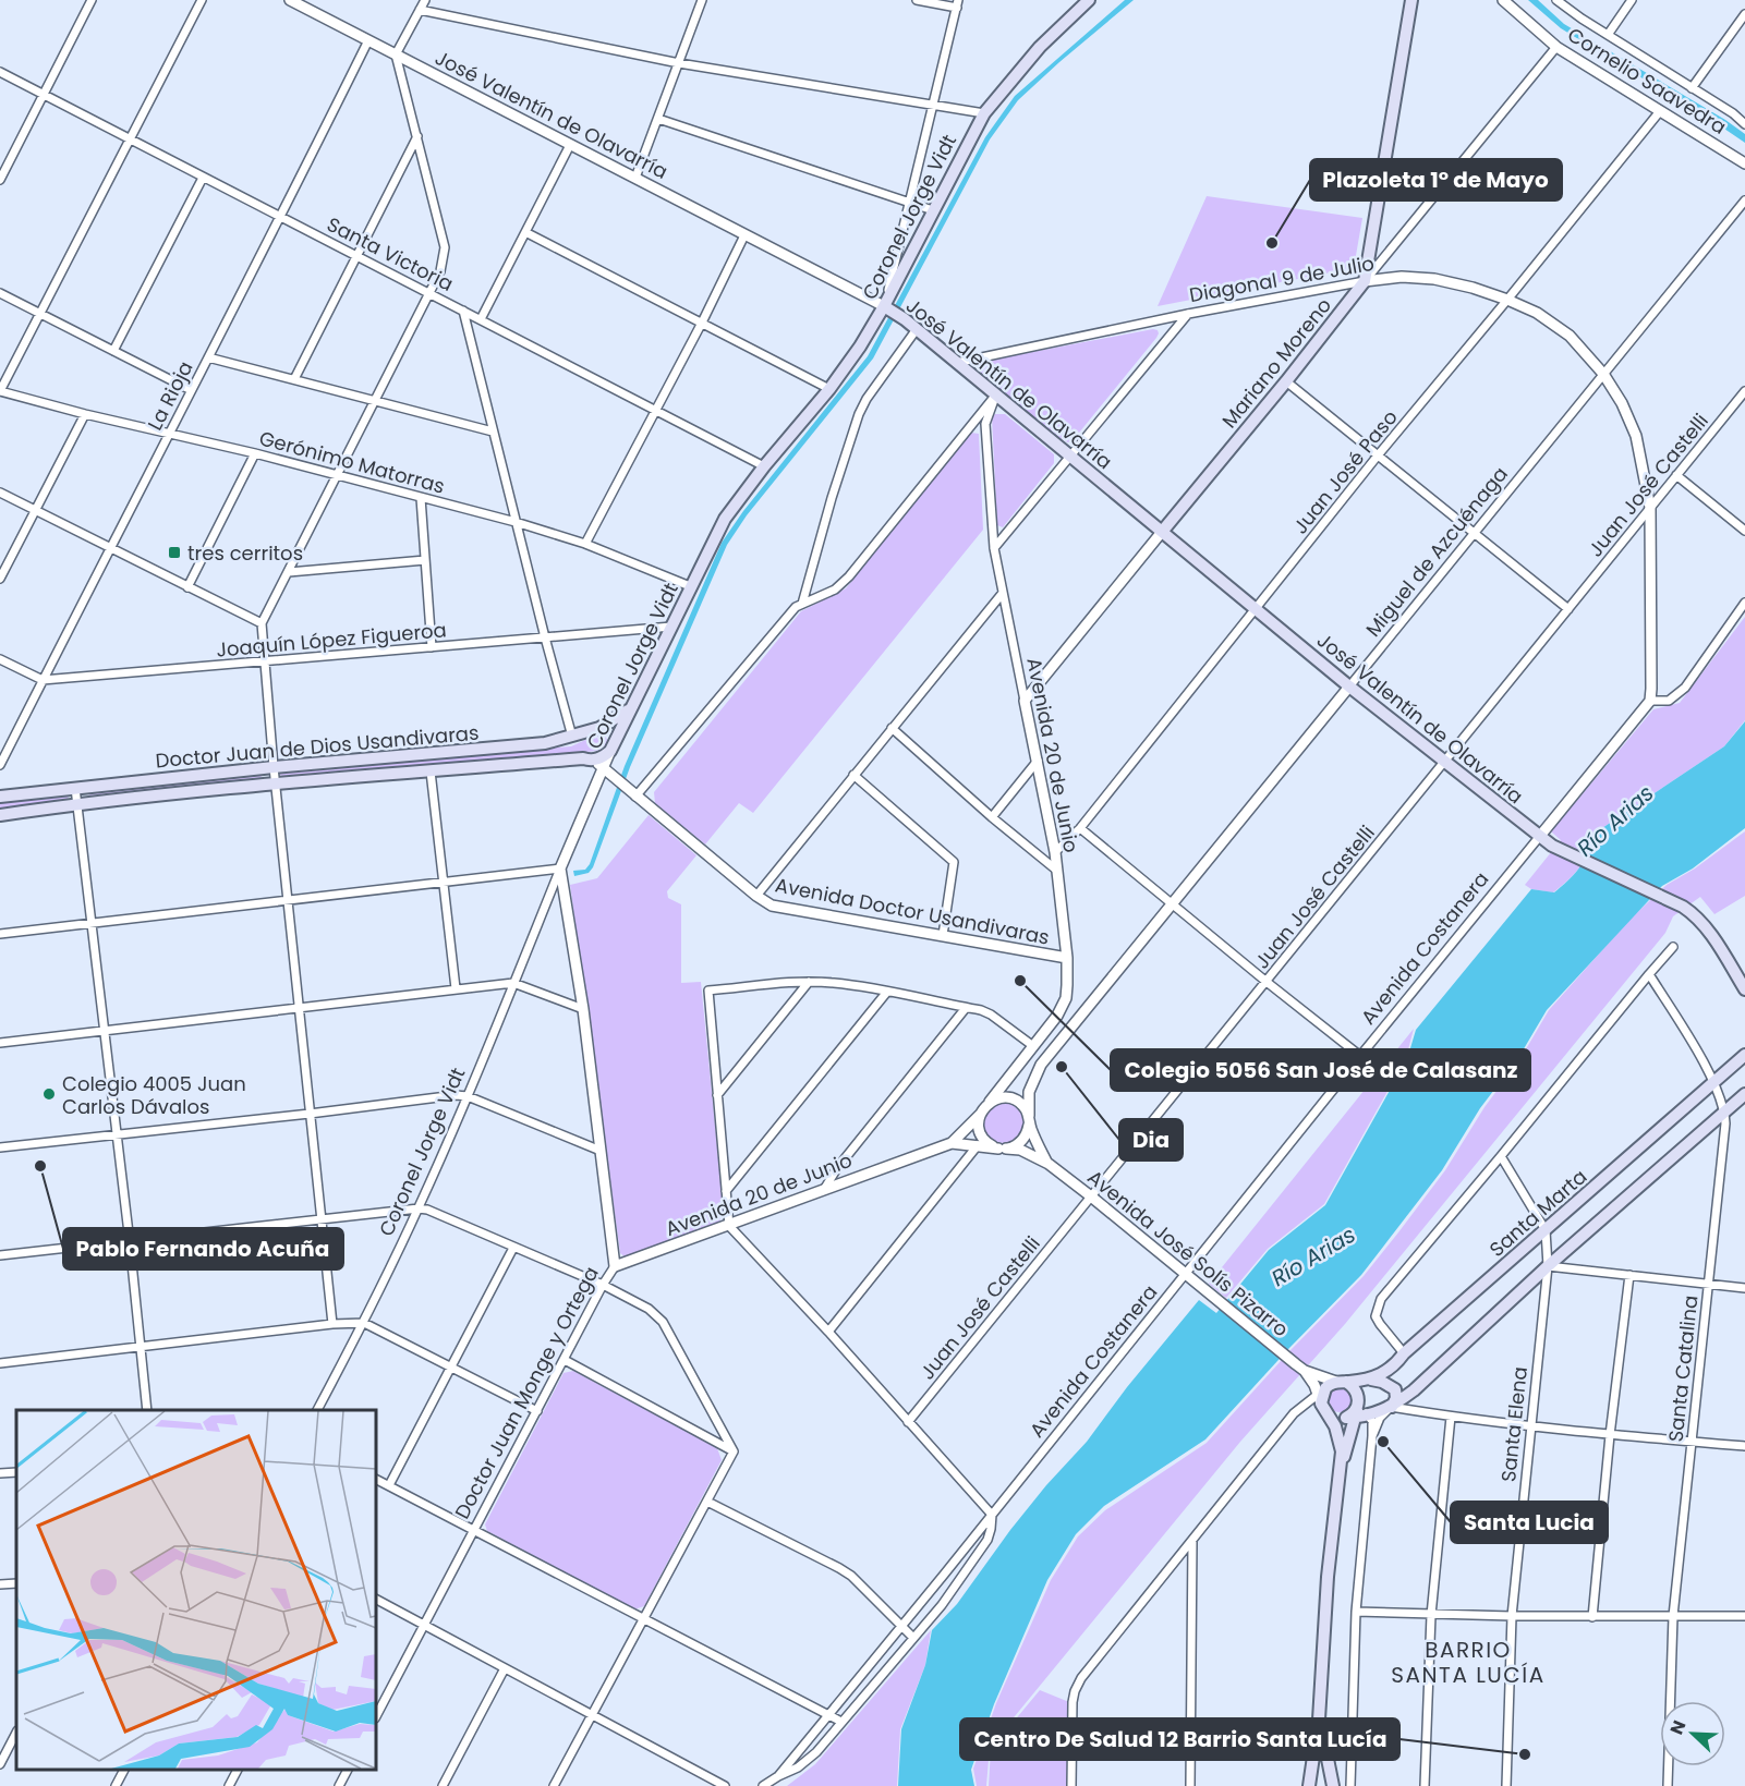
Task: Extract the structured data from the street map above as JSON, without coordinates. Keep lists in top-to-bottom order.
{
  "streets": {
    "main road": [
      "José Valentín de Olavarría",
      "Coronel Jorge Vidt",
      "Mariano Moreno",
      "Doctor Juan de Dios Usandivaras",
      "Santa Marta"
    ],
    "street": [
      "Cornelio Saavedra",
      "Santa Victoria",
      "Diagonal 9 de Julio",
      "La Rioja",
      "Gerónimo Matorras",
      "Juan José Paso",
      "Juan José Castelli",
      "Miguel de Azcuénaga",
      "Joaquín López Figueroa",
      "Avenida 20 de Junio",
      "Avenida Doctor Usandivaras",
      "Avenida Costanera",
      "Avenida José Solís Pizarro",
      "Santa Catalina",
      "Doctor Juan Monge y Ortega",
      "Santa Elena"
    ]
  },
  "crossings": [
    ["Cornelio Saavedra", "Mariano Moreno"],
    ["Cornelio Saavedra", "Juan José Paso"],
    ["José Valentín de Olavarría", "Coronel Jorge Vidt"],
    ["José Valentín de Olavarría", "Diagonal 9 de Julio"],
    ["José Valentín de Olavarría", "Mariano Moreno"],
    ["José Valentín de Olavarría", "La Rioja"],
    ["José Valentín de Olavarría", "Juan José Paso"],
    ["José Valentín de Olavarría", "Juan José Castelli"],
    ["José Valentín de Olavarría", "Miguel de Azcuénaga"],
    ["José Valentín de Olavarría", "Avenida 20 de Junio"],
    ["José Valentín de Olavarría", "Avenida Costanera"],
    ["Coronel Jorge Vidt", "Santa Victoria"],
    ["Coronel Jorge Vidt", "Gerónimo Matorras"],
    ["Coronel Jorge Vidt", "Joaquín López Figueroa"],
    ["Coronel Jorge Vidt", "Doctor Juan de Dios Usandivaras"],
    ["Coronel Jorge Vidt", "Avenida Doctor Usandivaras"],
    ["Coronel Jorge Vidt", "Doctor Juan Monge y Ortega"],
    ["Santa Victoria", "La Rioja"],
    ["Diagonal 9 de Julio", "Mariano Moreno"],
    ["Diagonal 9 de Julio", "Juan José Paso"],
    ["Diagonal 9 de Julio", "Juan José Castelli"],
    ["Diagonal 9 de Julio", "Miguel de Azcuénaga"],
    ["Diagonal 9 de Julio", "Avenida Costanera"],
    ["Mariano Moreno", "Avenida 20 de Junio"],
    ["La Rioja", "Gerónimo Matorras"],
    ["La Rioja", "Joaquín López Figueroa"],
    ["Juan José Paso", "Avenida 20 de Junio"],
    ["Juan José Castelli", "Avenida José Solís Pizarro"],
    ["Miguel de Azcuénaga", "Avenida 20 de Junio"],
    ["Miguel de Azcuénaga", "Avenida José Solís Pizarro"],
    ["Avenida 20 de Junio", "Avenida Doctor Usandivaras"],
    ["Avenida 20 de Junio", "Avenida José Solís Pizarro"],
    ["Avenida 20 de Junio", "Doctor Juan Monge y Ortega"],
    ["Avenida Costanera", "Avenida José Solís Pizarro"],
    ["Santa Marta", "Avenida José Solís Pizarro"],
    ["Santa Marta", "Santa Catalina"],
    ["Santa Marta", "Santa Elena"]
  ],
  "districts": ["BARRIO SANTA LUCÍA"],
  "water": ["Río Arias"],
  "places": {
    "other": [
      "Plazoleta 1° de Mayo",
      "Colegio 5056 San José de Calasanz",
      "Dia",
      "Colegio 4005 Juan Carlos Dávalos",
      "Pablo Fernando Acuña",
      "Santa Lucia",
      "Centro De Salud 12 Barrio Santa Lucía"
    ],
    "transit": ["tres cerritos"]
  },
  "north": "top left"
}
